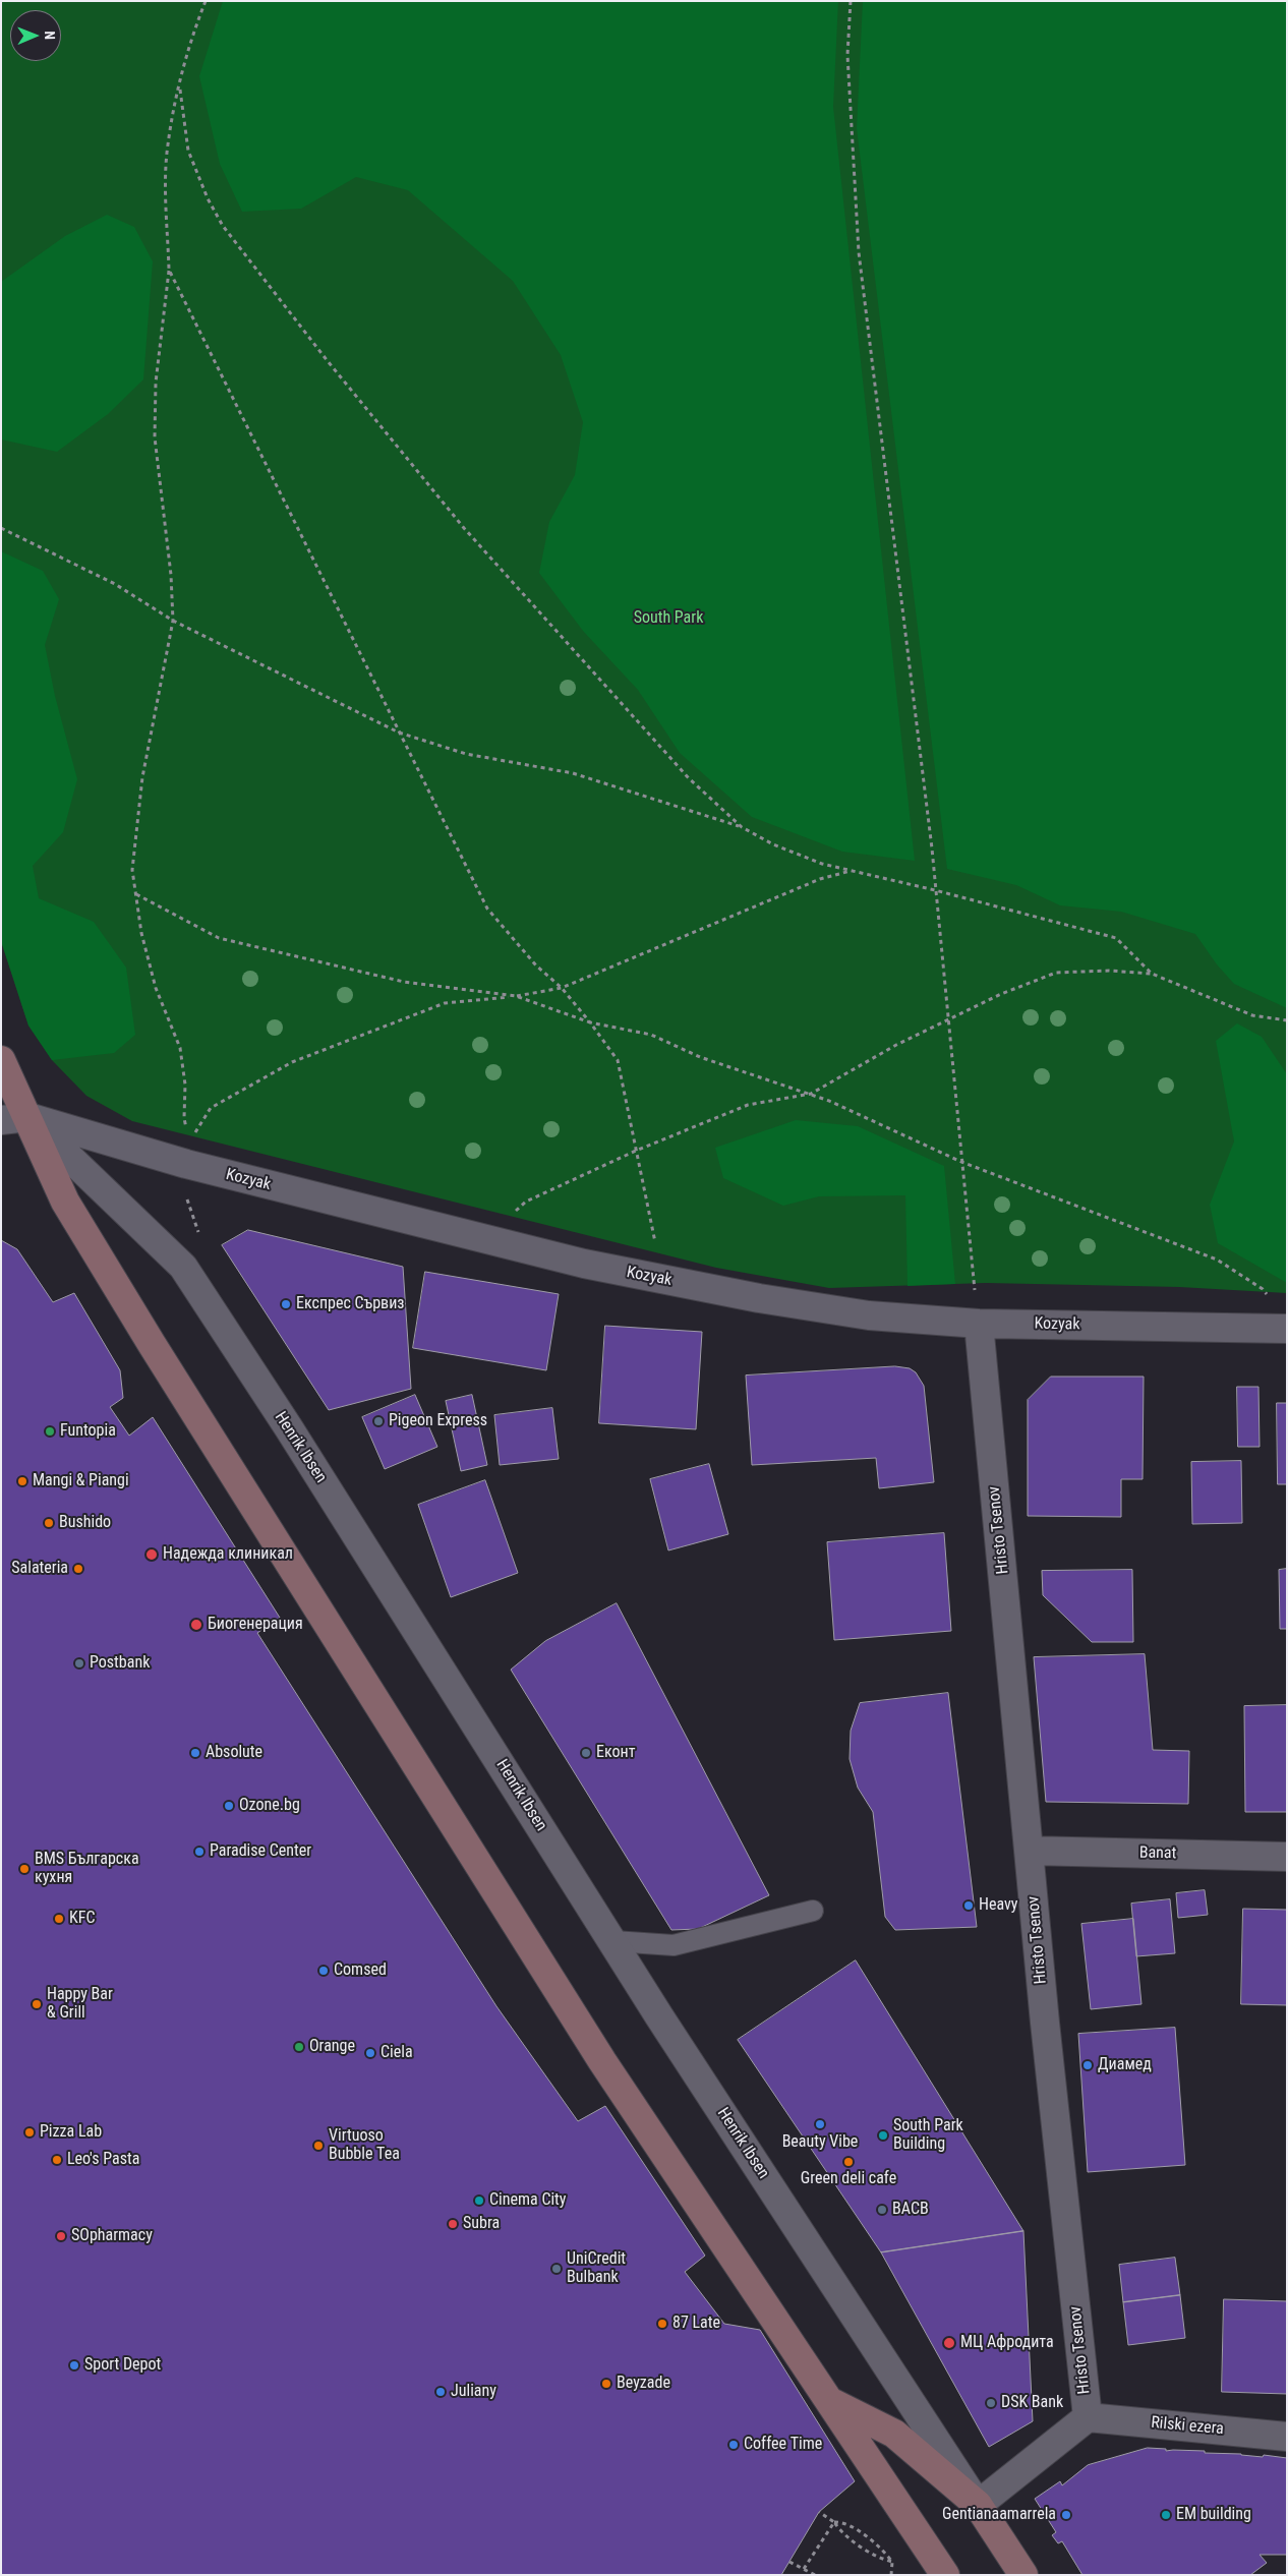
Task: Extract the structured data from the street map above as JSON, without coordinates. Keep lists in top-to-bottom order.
{
  "streets": {
    "main road": ["Henrik Ibsen"],
    "street": [
      "Kozyak",
      "Hristo Tsenov",
      "Banat",
      "Rilski ezera"
    ]
  },
  "crossings": [
    ["Kozyak", "Henrik Ibsen"],
    ["Kozyak", "Hristo Tsenov"],
    ["Henrik Ibsen", "Hristo Tsenov"],
    ["Hristo Tsenov", "Banat"],
    ["Hristo Tsenov", "Rilski ezera"]
  ],
  "parks": ["South Park"],
  "places": [
    "Експрес Сървиз",
    "Pigeon Express",
    "Funtopia",
    "Mangi & Piangi",
    "Bushido",
    "Надежда клиникал",
    "Salateria",
    "Биогенерация",
    "Postbank",
    "Absolute",
    "Еконт",
    "Ozone.bg",
    "Paradise Center",
    "BMS Българска кухня",
    "Heavy",
    "KFC",
    "Comsed",
    "Happy Bar & Grill",
    "Orange",
    "Ciela",
    "Диамед",
    "Beauty Vibe",
    "Pizza Lab",
    "South Park Building",
    "Virtuoso Bubble Tea",
    "Leo's Pasta",
    "Green deli cafe",
    "Cinema City",
    "BACB",
    "Subra",
    "SOpharmacy",
    "UniCredit Bulbank",
    "87 Late",
    "МЦ Афродита",
    "Sport Depot",
    "Beyzade",
    "Juliany",
    "DSK Bank",
    "Coffee Time",
    "Gentianaamarrela",
    "EM building"
  ],
  "north": "right"
}
